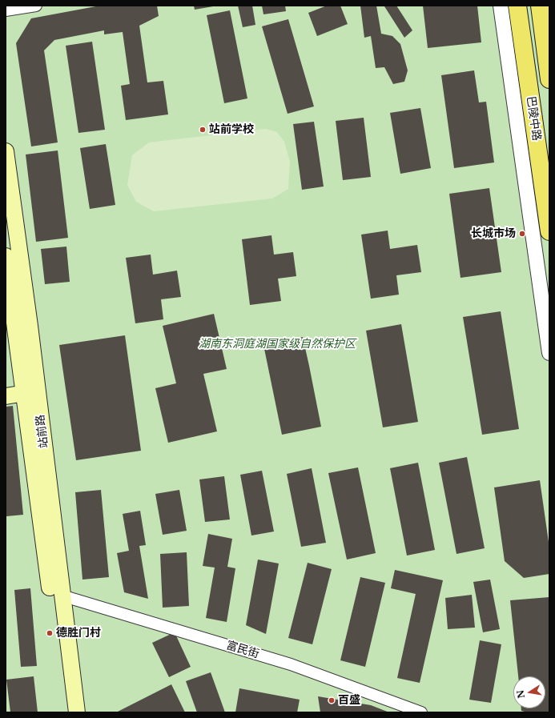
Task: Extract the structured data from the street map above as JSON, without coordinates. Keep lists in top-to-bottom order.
{
  "streets": {
    "main road": ["巴陵中路", "站前路"],
    "street": ["富民街"]
  },
  "crossings": [
    ["站前路", "富民街"]
  ],
  "parks": ["湖南东洞庭湖国家级自然保护区"],
  "places": [
    "站前学校",
    "长城市场",
    "德胜门村",
    "百盛"
  ],
  "north": "left"
}
